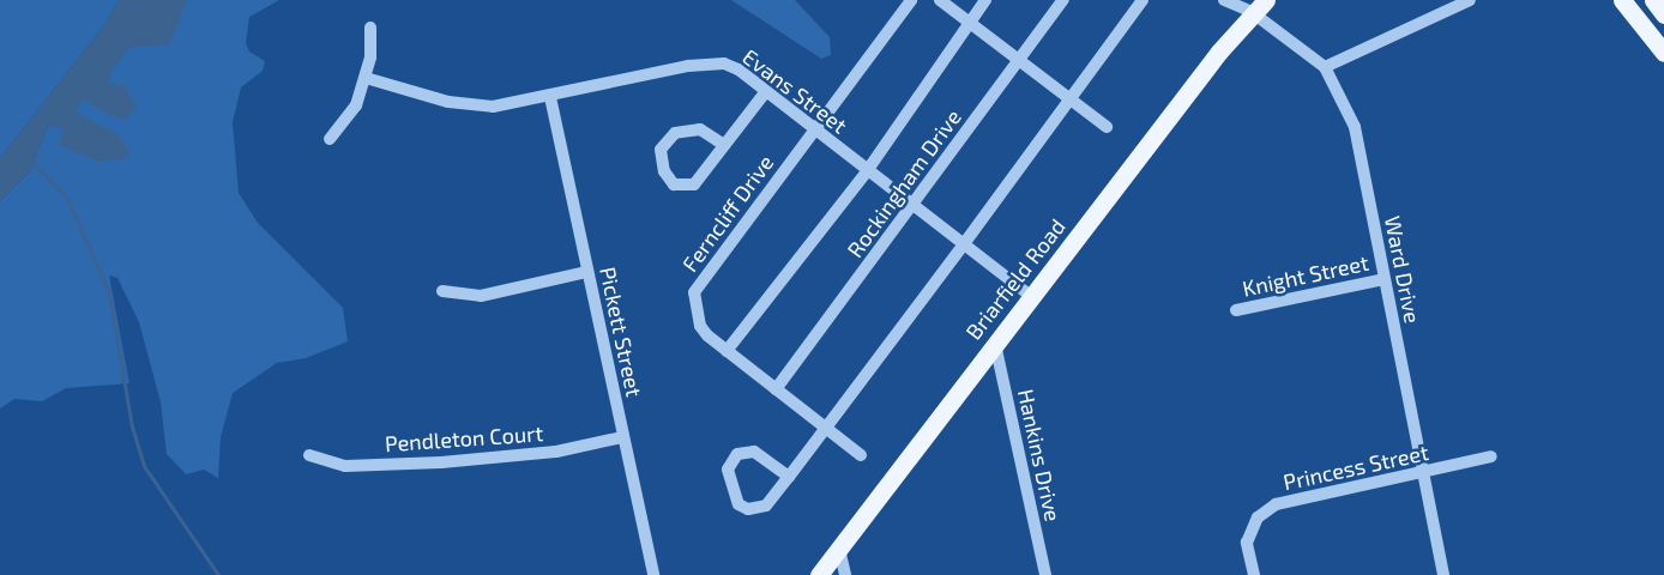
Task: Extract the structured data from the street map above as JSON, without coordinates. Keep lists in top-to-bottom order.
{
  "streets": {
    "main road": ["Briarfield Road"],
    "street": [
      "Evans Street",
      "Rockingham Drive",
      "Ferncliff Drive",
      "Ward Drive",
      "Knight Street",
      "Pickett Street",
      "Pendleton Court",
      "Hankins Drive",
      "Princess Street"
    ]
  },
  "crossings": [
    ["Evans Street", "Rockingham Drive"],
    ["Evans Street", "Ferncliff Drive"],
    ["Evans Street", "Briarfield Road"],
    ["Evans Street", "Pickett Street"],
    ["Rockingham Drive", "Ferncliff Drive"],
    ["Ward Drive", "Knight Street"],
    ["Ward Drive", "Briarfield Road"],
    ["Ward Drive", "Princess Street"],
    ["Briarfield Road", "Hankins Drive"],
    ["Pickett Street", "Pendleton Court"]
  ]
}
